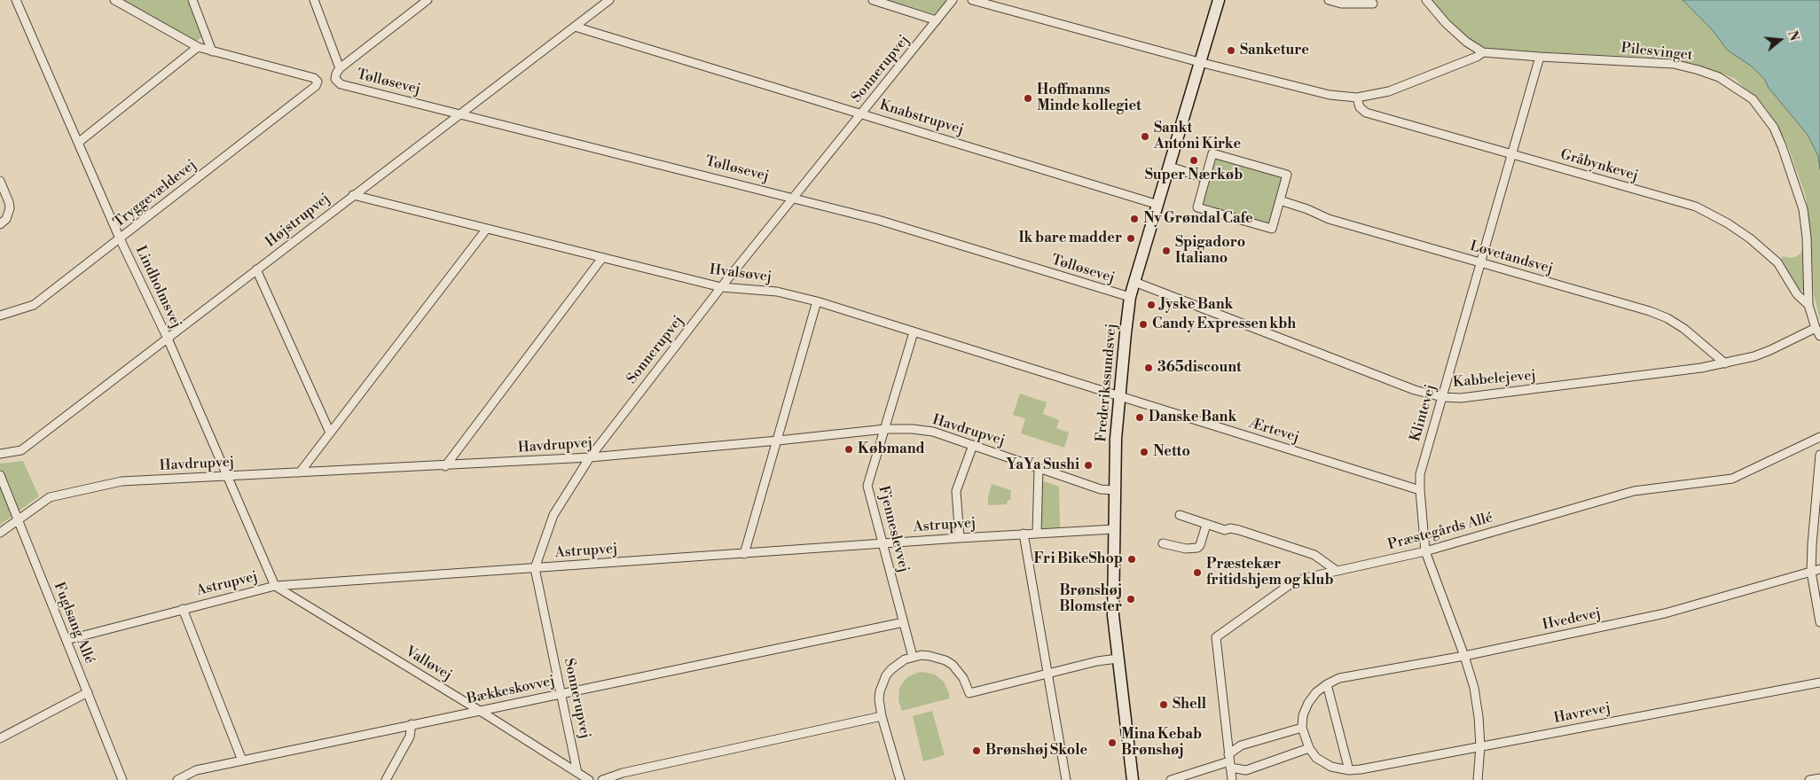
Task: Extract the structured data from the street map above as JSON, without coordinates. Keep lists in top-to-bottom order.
{
  "streets": {
    "main road": ["Frederikssundsvej"],
    "street": [
      "Pilesvinget",
      "Sonnerupvej",
      "Tølløsevej",
      "Knabstrupvej",
      "Gråbynkevej",
      "Tryggevældevej",
      "Højstrupvej",
      "Løvetandsvej",
      "Hvalsøvej",
      "Lindholmsvej",
      "Kabbelejevej",
      "Klintevej",
      "Havdrupvej",
      "Ærtevej",
      "Astrupvej",
      "Fjenneslevvej",
      "Præstegårds Allé",
      "Hvedevej",
      "Fuglsang Allé",
      "Valløvej",
      "Bækkeskovvej",
      "Havrevej"
    ]
  },
  "crossings": [
    ["Pilesvinget", "Gråbynkevej"],
    ["Pilesvinget", "Kabbelejevej"],
    ["Pilesvinget", "Klintevej"],
    ["Sonnerupvej", "Tølløsevej"],
    ["Sonnerupvej", "Knabstrupvej"],
    ["Sonnerupvej", "Hvalsøvej"],
    ["Sonnerupvej", "Havdrupvej"],
    ["Sonnerupvej", "Astrupvej"],
    ["Sonnerupvej", "Valløvej"],
    ["Sonnerupvej", "Bækkeskovvej"],
    ["Tølløsevej", "Højstrupvej"],
    ["Tølløsevej", "Frederikssundsvej"],
    ["Knabstrupvej", "Højstrupvej"],
    ["Knabstrupvej", "Frederikssundsvej"],
    ["Gråbynkevej", "Klintevej"],
    ["Tryggevældevej", "Lindholmsvej"],
    ["Højstrupvej", "Hvalsøvej"],
    ["Højstrupvej", "Lindholmsvej"],
    ["Løvetandsvej", "Kabbelejevej"],
    ["Løvetandsvej", "Klintevej"],
    ["Hvalsøvej", "Frederikssundsvej"],
    ["Hvalsøvej", "Ærtevej"],
    ["Hvalsøvej", "Fjenneslevvej"],
    ["Lindholmsvej", "Havdrupvej"],
    ["Lindholmsvej", "Astrupvej"],
    ["Lindholmsvej", "Valløvej"],
    ["Kabbelejevej", "Frederikssundsvej"],
    ["Kabbelejevej", "Klintevej"],
    ["Frederikssundsvej", "Havdrupvej"],
    ["Frederikssundsvej", "Ærtevej"],
    ["Frederikssundsvej", "Astrupvej"],
    ["Klintevej", "Ærtevej"],
    ["Klintevej", "Præstegårds Allé"],
    ["Klintevej", "Hvedevej"],
    ["Klintevej", "Havrevej"],
    ["Havdrupvej", "Fjenneslevvej"],
    ["Havdrupvej", "Fuglsang Allé"],
    ["Astrupvej", "Fjenneslevvej"],
    ["Astrupvej", "Fuglsang Allé"],
    ["Astrupvej", "Valløvej"],
    ["Fjenneslevvej", "Bækkeskovvej"],
    ["Valløvej", "Bækkeskovvej"]
  ],
  "places": [
    "Sanketure",
    "Hoffmanns Minde kollegiet",
    "Sankt Antoni Kirke",
    "Super Nærkøb",
    "Ny Grøndal Cafe",
    "Ik bare madder",
    "Spigadoro Italiano",
    "Jyske Bank",
    "Candy Expressen kbh",
    "365discount",
    "Danske Bank",
    "Købmand",
    "Netto",
    "YaYa Sushi",
    "Fri BikeShop",
    "Præstekær fritidshjem og klub",
    "Brønshøj Blomster",
    "Shell",
    "Mina Kebab Brønshøj",
    "Brønshøj Skole"
  ],
  "north": "right"
}
